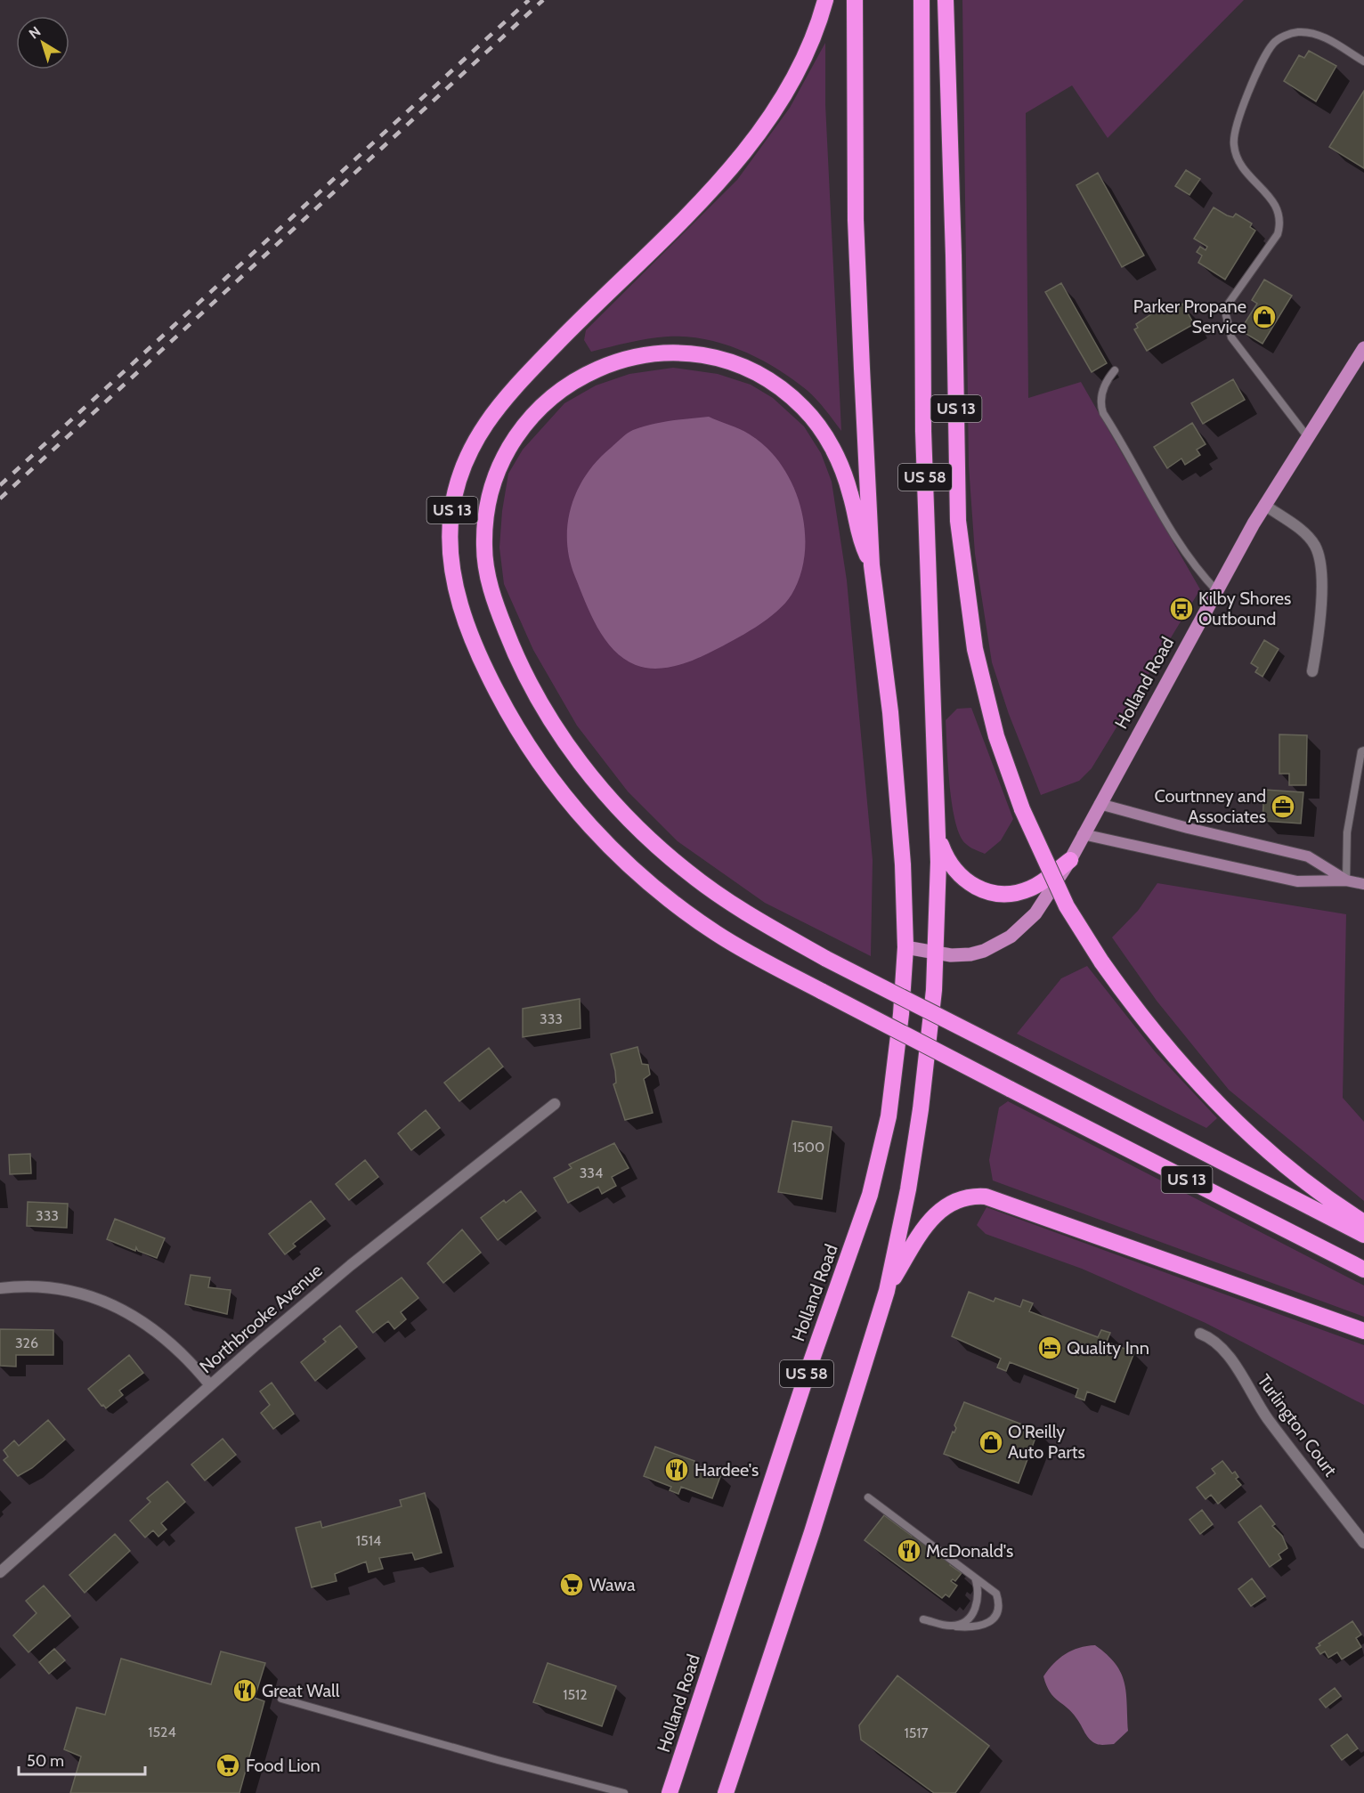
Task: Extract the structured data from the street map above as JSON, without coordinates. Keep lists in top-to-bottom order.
{
  "streets": {
    "highway": ["US 13", "US 58", "Holland Road"],
    "street": ["Northbrooke Avenue", "Turlington Court"]
  },
  "crossings": [
    ["US 58", "Holland Road"]
  ],
  "places": {
    "shop": ["Parker Propane Service", "O'Reilly Auto Parts"],
    "bus stop": ["Kilby Shores Outbound"],
    "office": ["Courtnney and Associates"],
    "hotel": ["Quality Inn"],
    "restaurant": ["Hardee's", "McDonald's", "Great Wall"],
    "supermarket": ["Wawa", "Food Lion"]
  },
  "house_numbers": [
    "333",
    "1500",
    "334",
    "333",
    "326",
    "1514",
    "1512",
    "1524",
    "1517"
  ],
  "scale_bar": "50 m",
  "north": "top left"
}
